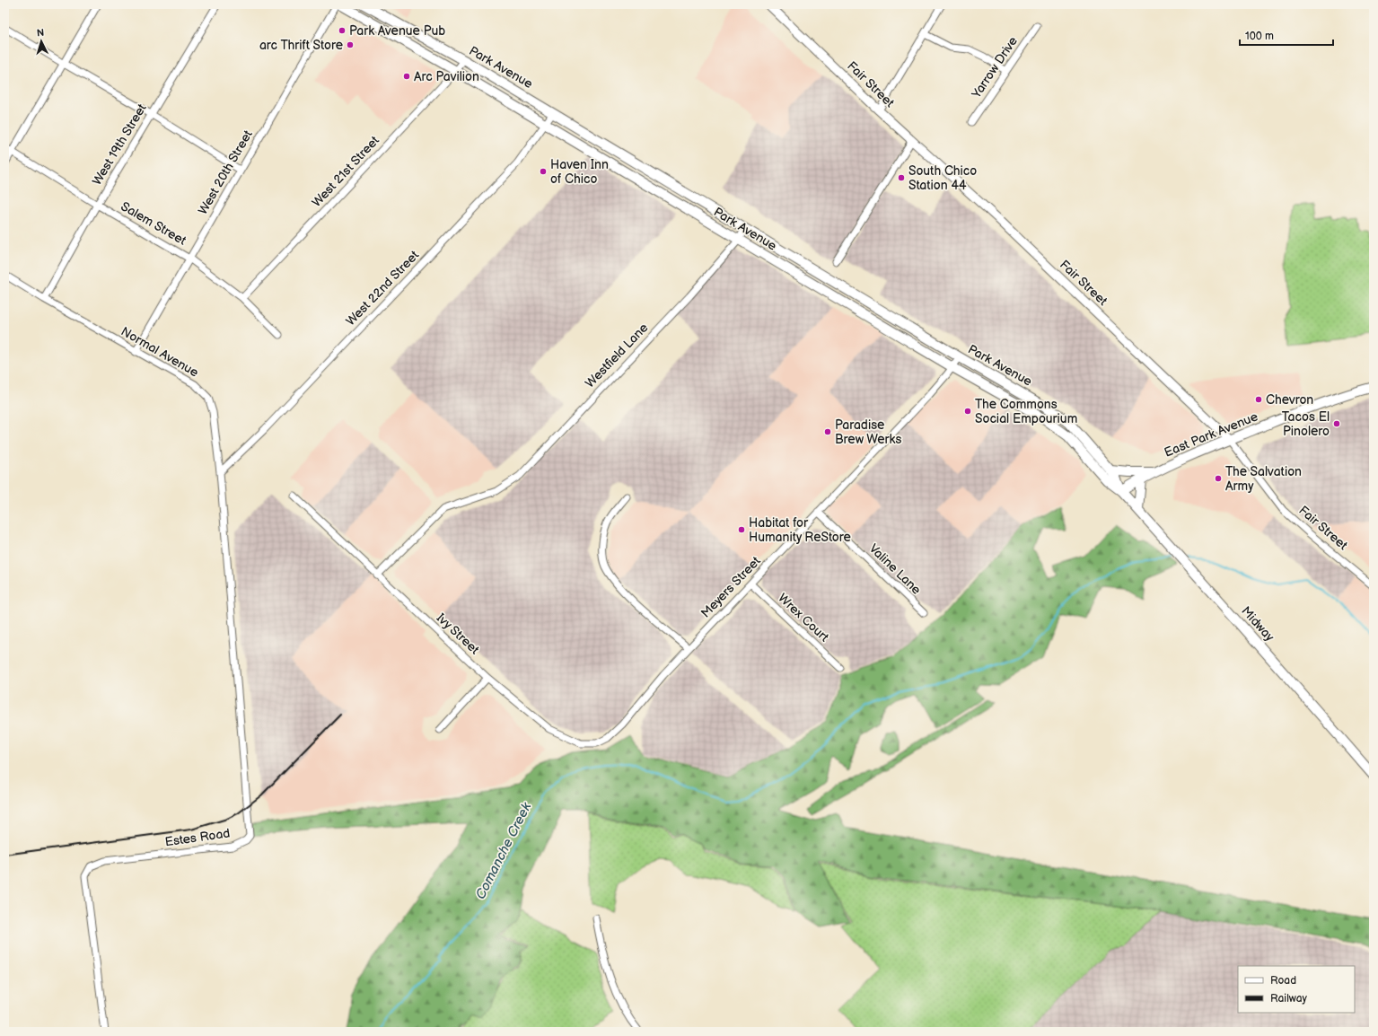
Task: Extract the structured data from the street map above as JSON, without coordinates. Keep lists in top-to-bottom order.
{
  "streets": {
    "main road": ["Park Avenue", "East Park Avenue", "Midway"],
    "street": [
      "Yarrow Drive",
      "Fair Street",
      "West 19th Street",
      "West 21st Street",
      "West 20th Street",
      "Salem Street",
      "West 22nd Street",
      "Normal Avenue",
      "Westfield Lane",
      "Valine Lane",
      "Meyers Street",
      "Wrex Court",
      "Ivy Street",
      "Estes Road"
    ]
  },
  "crossings": [
    ["Park Avenue", "West 21st Street"],
    ["Park Avenue", "West 22nd Street"],
    ["Park Avenue", "Westfield Lane"],
    ["Park Avenue", "East Park Avenue"],
    ["Park Avenue", "Meyers Street"],
    ["Park Avenue", "Midway"],
    ["Fair Street", "East Park Avenue"],
    ["West 19th Street", "Salem Street"],
    ["West 19th Street", "Normal Avenue"],
    ["West 21st Street", "Salem Street"],
    ["West 20th Street", "Salem Street"],
    ["West 20th Street", "Normal Avenue"],
    ["West 22nd Street", "Normal Avenue"],
    ["Normal Avenue", "Estes Road"],
    ["Westfield Lane", "Ivy Street"],
    ["East Park Avenue", "Midway"],
    ["Valine Lane", "Meyers Street"],
    ["Meyers Street", "Wrex Court"],
    ["Meyers Street", "Ivy Street"]
  ],
  "water": ["Comanche Creek"],
  "places": [
    "Park Avenue Pub",
    "arc Thrift Store",
    "Arc Pavilion",
    "Haven Inn of Chico",
    "South Chico Station 44",
    "Chevron",
    "The Commons Social Empourium",
    "Tacos El Pinolero",
    "Paradise Brew Werks",
    "The Salvation Army",
    "Habitat for Humanity ReStore"
  ],
  "legend": ["Road", "Railway"],
  "scale_bar": "100 m",
  "north": "top"
}
